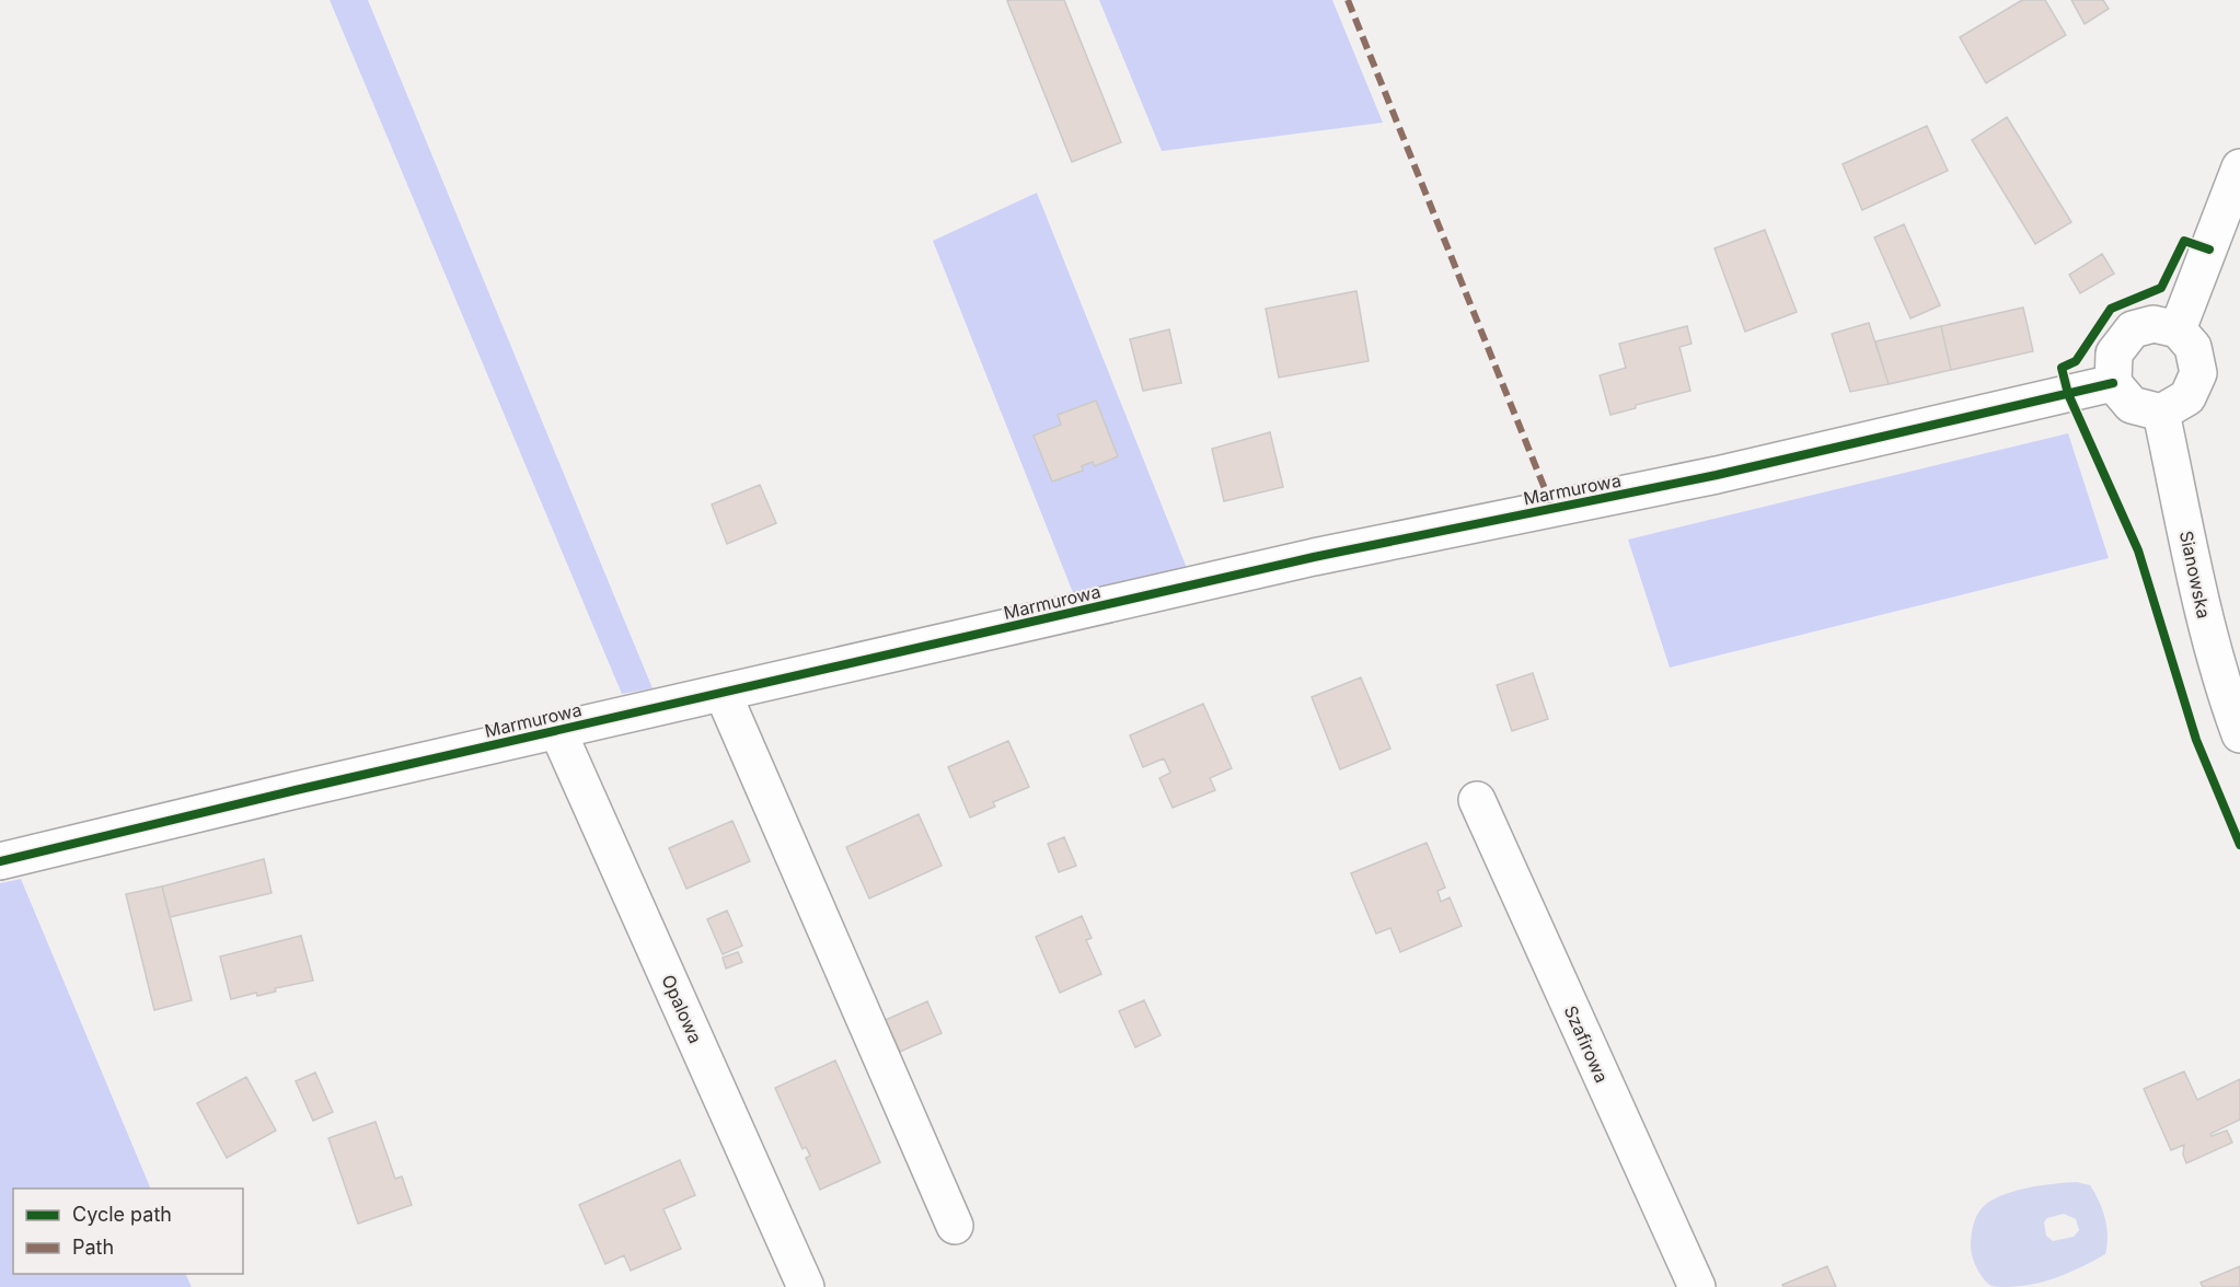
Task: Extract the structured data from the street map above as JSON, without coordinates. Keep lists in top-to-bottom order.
{
  "streets": {
    "street": [
      "Marmurowa",
      "Sianowska",
      "Opalowa",
      "Szafirowa"
    ]
  },
  "crossings": [
    ["Marmurowa", "Sianowska"],
    ["Marmurowa", "Opalowa"]
  ],
  "legend": ["Cycle path", "Path"]
}
